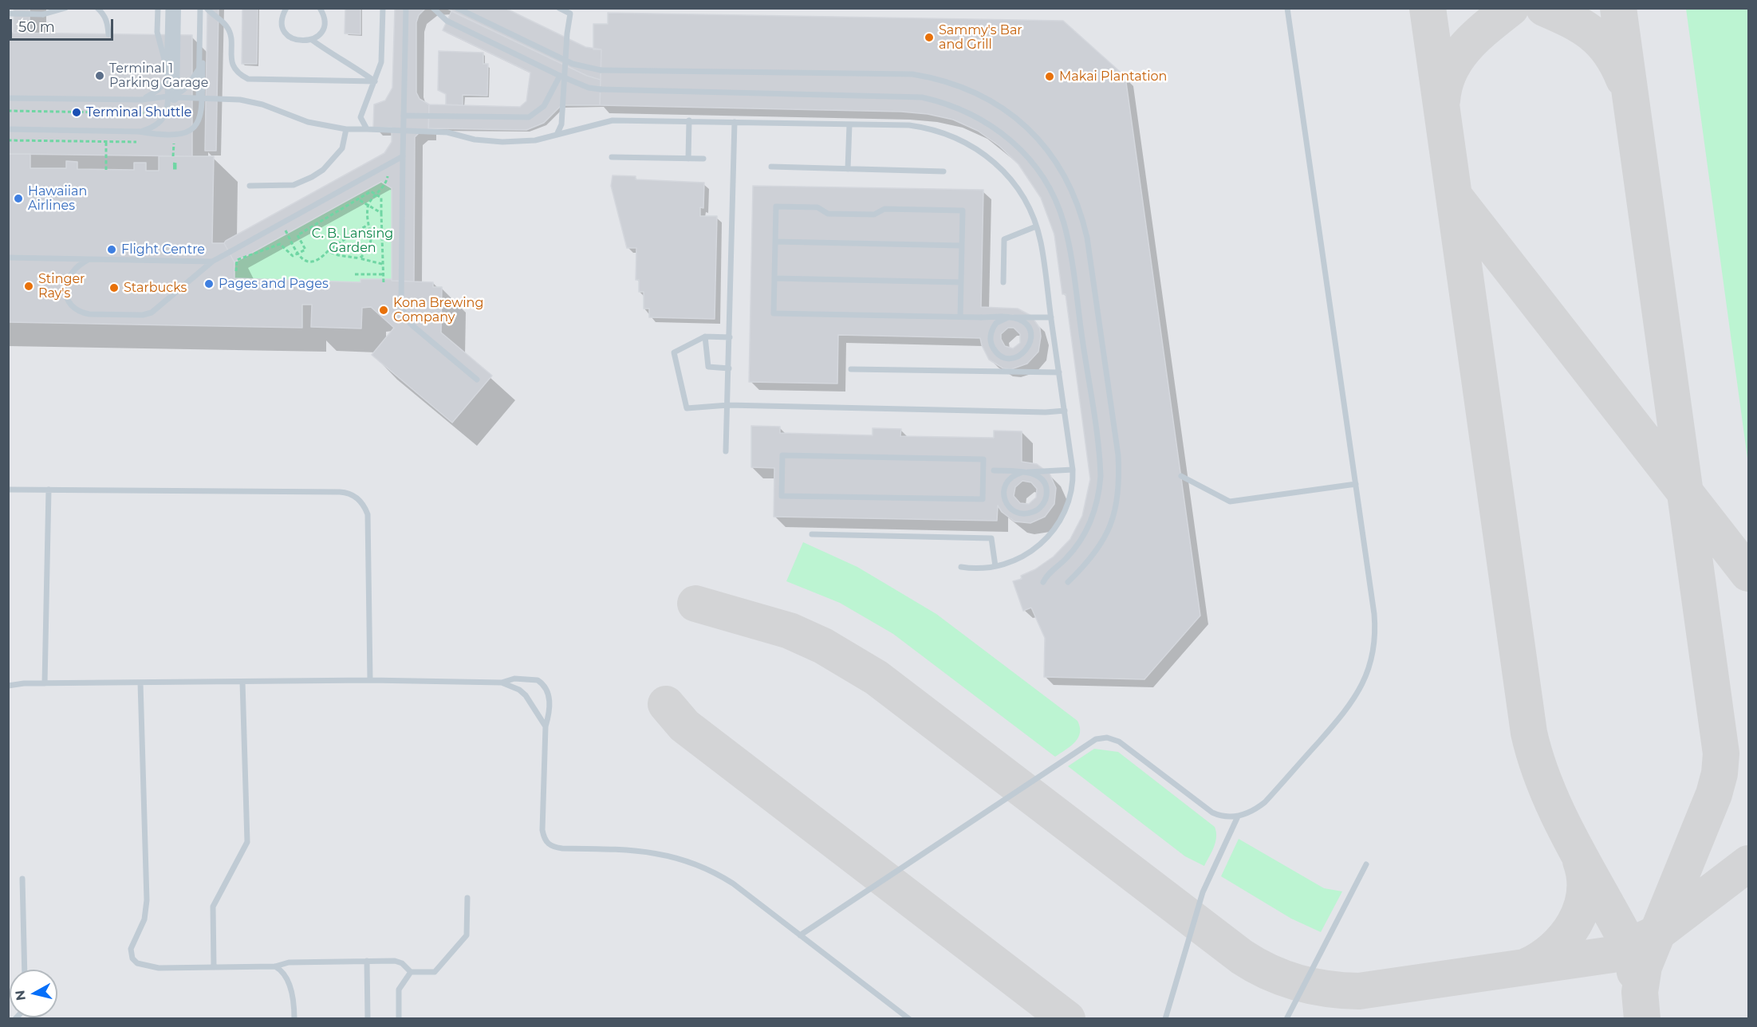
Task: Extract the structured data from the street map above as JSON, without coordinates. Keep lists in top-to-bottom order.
{
  "parks": ["C. B. Lansing Garden"],
  "places": [
    "Sammy's Bar and Grill",
    "Terminal 1 Parking Garage",
    "Makai Plantation",
    "Terminal Shuttle",
    "Hawaiian Airlines",
    "Flight Centre",
    "Pages and Pages",
    "Stinger Ray's",
    "Starbucks",
    "Kona Brewing Company"
  ],
  "scale_bar": "50 m",
  "north": "left"
}
